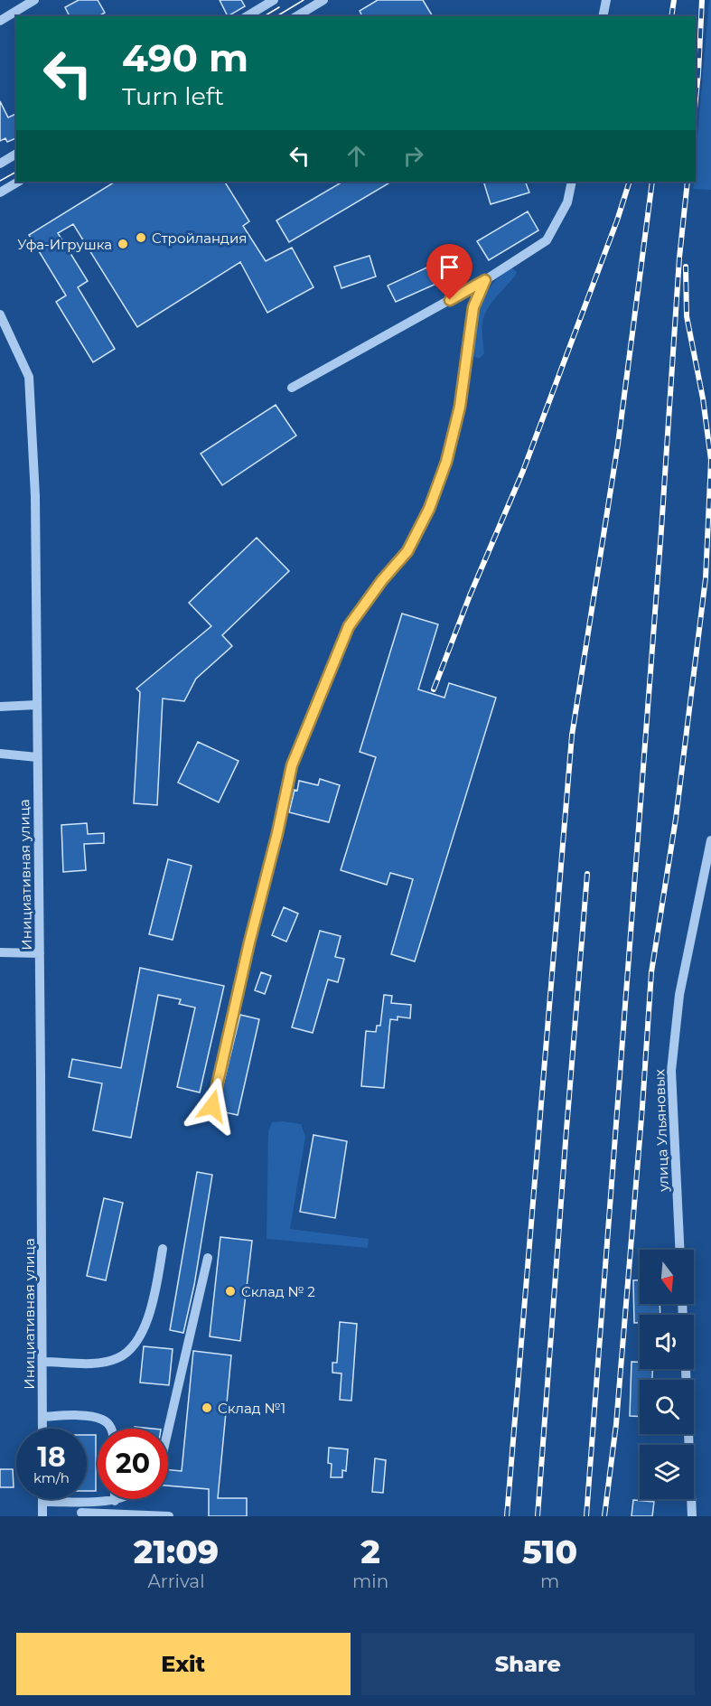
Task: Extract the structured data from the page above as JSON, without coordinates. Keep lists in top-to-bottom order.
{
  "streets": {
    "street": ["Инициативная улица", "улица Ульяновых"]
  },
  "places": [
    "Стройландия",
    "Уфа-Игрушка",
    "Склад № 2",
    "Склад №1"
  ],
  "north": "bottom",
  "page": {
    "turn": ["490 m", "Turn left"],
    "speed": "18 km/h",
    "limit": "20",
    "eta": [
      "21:09",
      "Arrival",
      "2",
      "min",
      "510",
      "m"
    ],
    "buttons": ["Exit", "Share"]
  }
}
